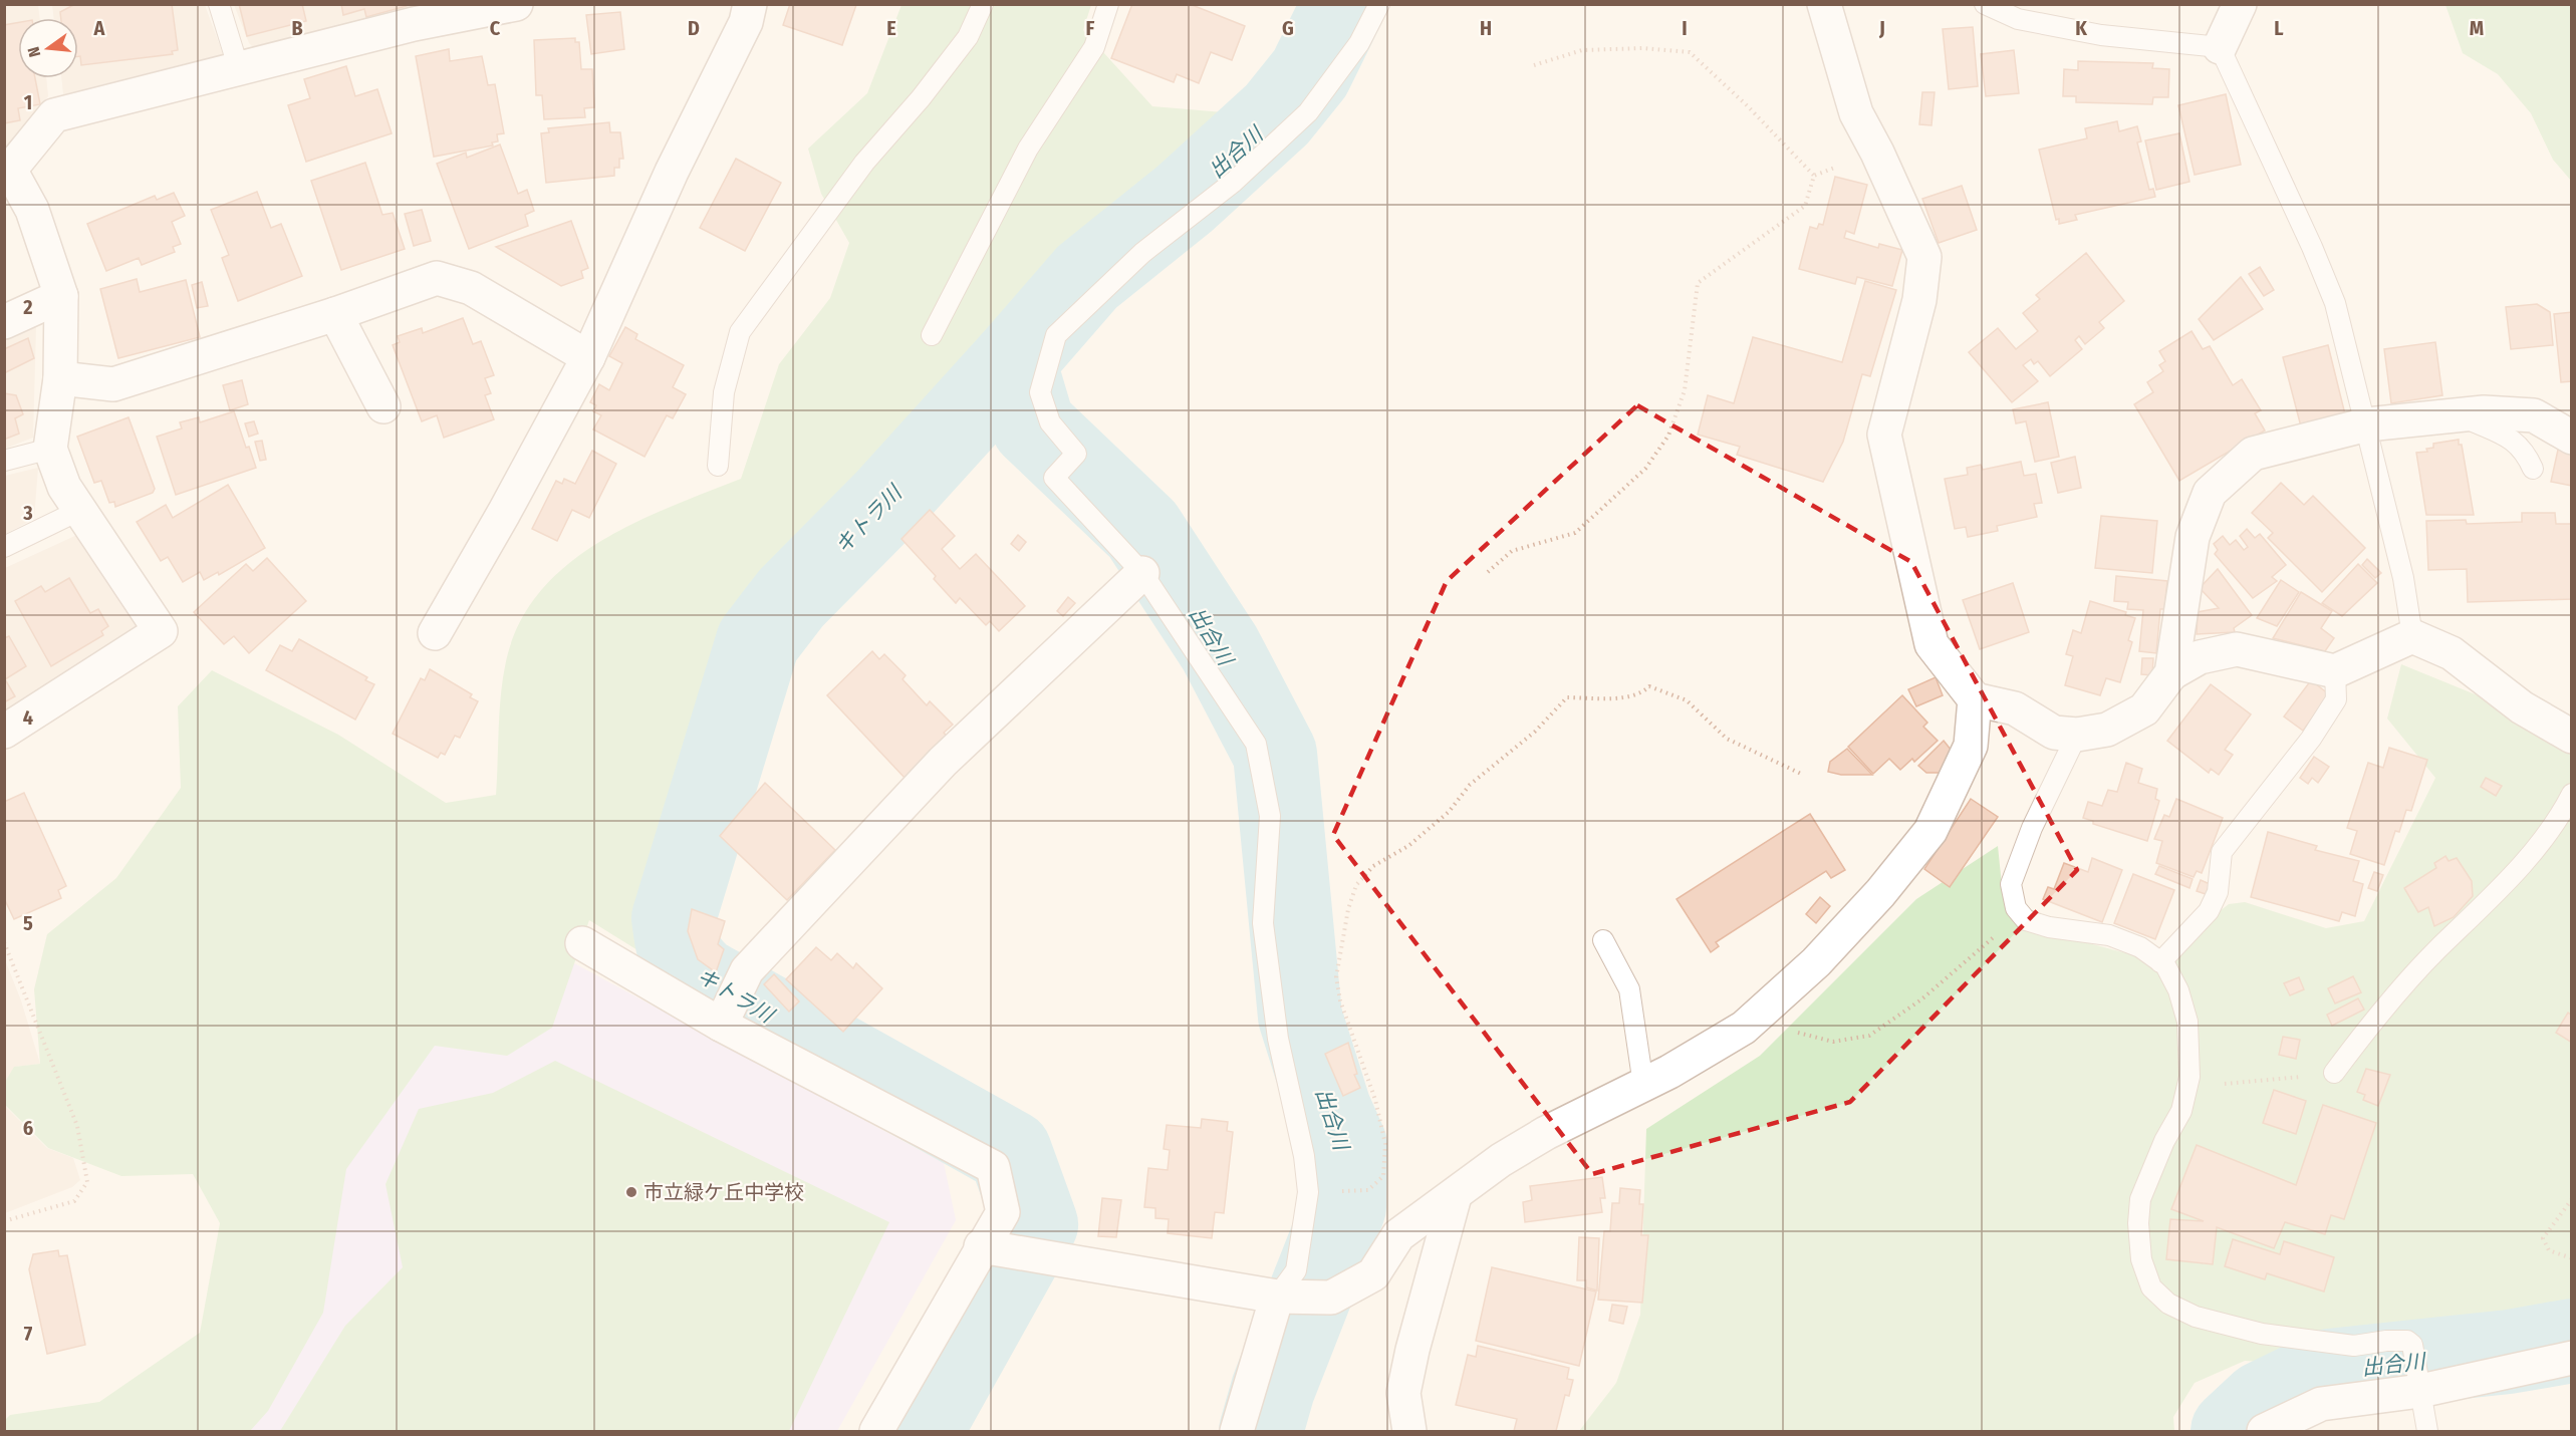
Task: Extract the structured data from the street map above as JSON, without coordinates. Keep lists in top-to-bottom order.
{
  "water": ["出合川", "キトラ川"],
  "places": ["市立緑ケ丘中学校"],
  "north": "left",
  "grid": {
    "columns": [
      "A",
      "B",
      "C",
      "D",
      "E",
      "F",
      "G",
      "H",
      "I",
      "J",
      "K",
      "L",
      "M"
    ],
    "rows": [
      "1",
      "2",
      "3",
      "4",
      "5",
      "6",
      "7"
    ]
  }
}
